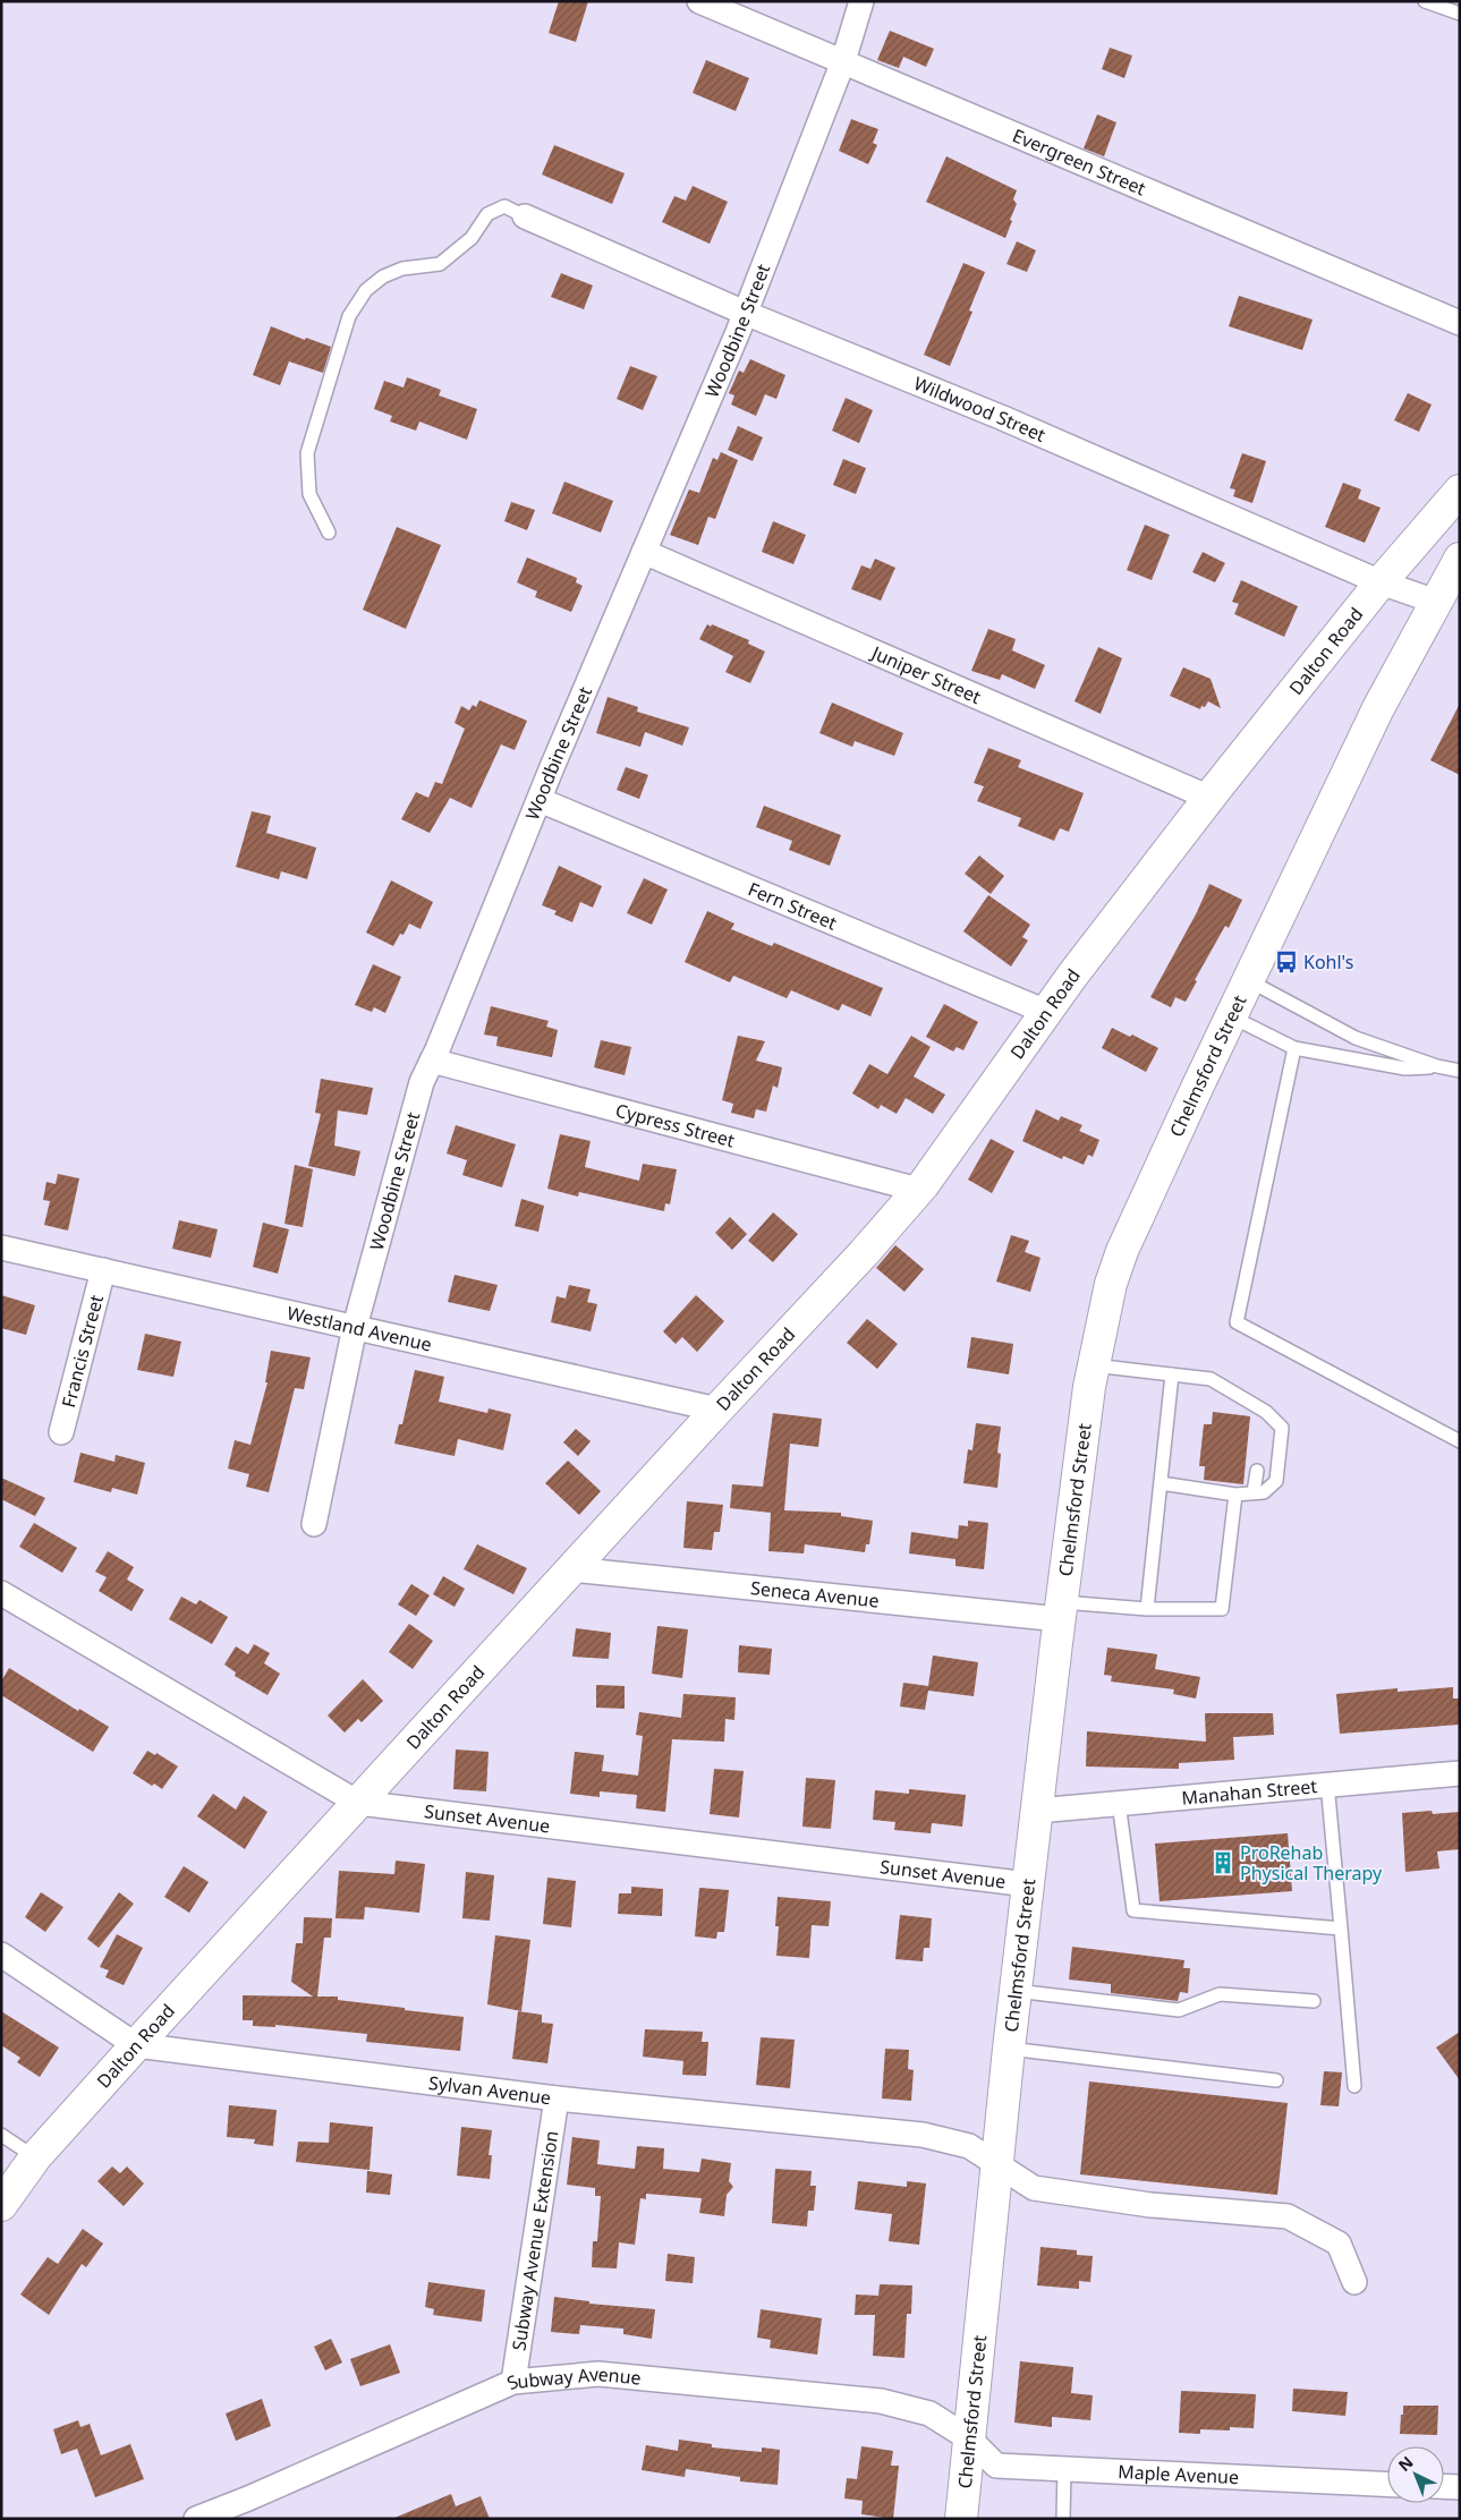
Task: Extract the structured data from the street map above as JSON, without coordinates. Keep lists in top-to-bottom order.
{
  "streets": {
    "street": [
      "Evergreen Street",
      "Woodbine Street",
      "Wildwood Street",
      "Dalton Road",
      "Juniper Street",
      "Fern Street",
      "Chelmsford Street",
      "Cypress Street",
      "Westland Avenue",
      "Francis Street",
      "Seneca Avenue",
      "Manahan Street",
      "Sunset Avenue",
      "Sylvan Avenue",
      "Subway Avenue Extension",
      "Subway Avenue",
      "Maple Avenue"
    ]
  },
  "crossings": [
    ["Evergreen Street", "Woodbine Street"],
    ["Woodbine Street", "Wildwood Street"],
    ["Woodbine Street", "Juniper Street"],
    ["Woodbine Street", "Fern Street"],
    ["Woodbine Street", "Cypress Street"],
    ["Woodbine Street", "Westland Avenue"],
    ["Wildwood Street", "Dalton Road"],
    ["Wildwood Street", "Chelmsford Street"],
    ["Dalton Road", "Juniper Street"],
    ["Dalton Road", "Fern Street"],
    ["Dalton Road", "Cypress Street"],
    ["Dalton Road", "Westland Avenue"],
    ["Dalton Road", "Seneca Avenue"],
    ["Dalton Road", "Sunset Avenue"],
    ["Dalton Road", "Sylvan Avenue"],
    ["Chelmsford Street", "Seneca Avenue"],
    ["Chelmsford Street", "Manahan Street"],
    ["Chelmsford Street", "Sunset Avenue"],
    ["Chelmsford Street", "Sylvan Avenue"],
    ["Chelmsford Street", "Subway Avenue"],
    ["Chelmsford Street", "Maple Avenue"],
    ["Westland Avenue", "Francis Street"],
    ["Sylvan Avenue", "Subway Avenue Extension"],
    ["Subway Avenue Extension", "Subway Avenue"],
    ["Subway Avenue", "Maple Avenue"]
  ],
  "places": {
    "bus stop": ["Kohl's"],
    "building": ["ProRehab Physical Therapy"]
  },
  "north": "top left"
}
